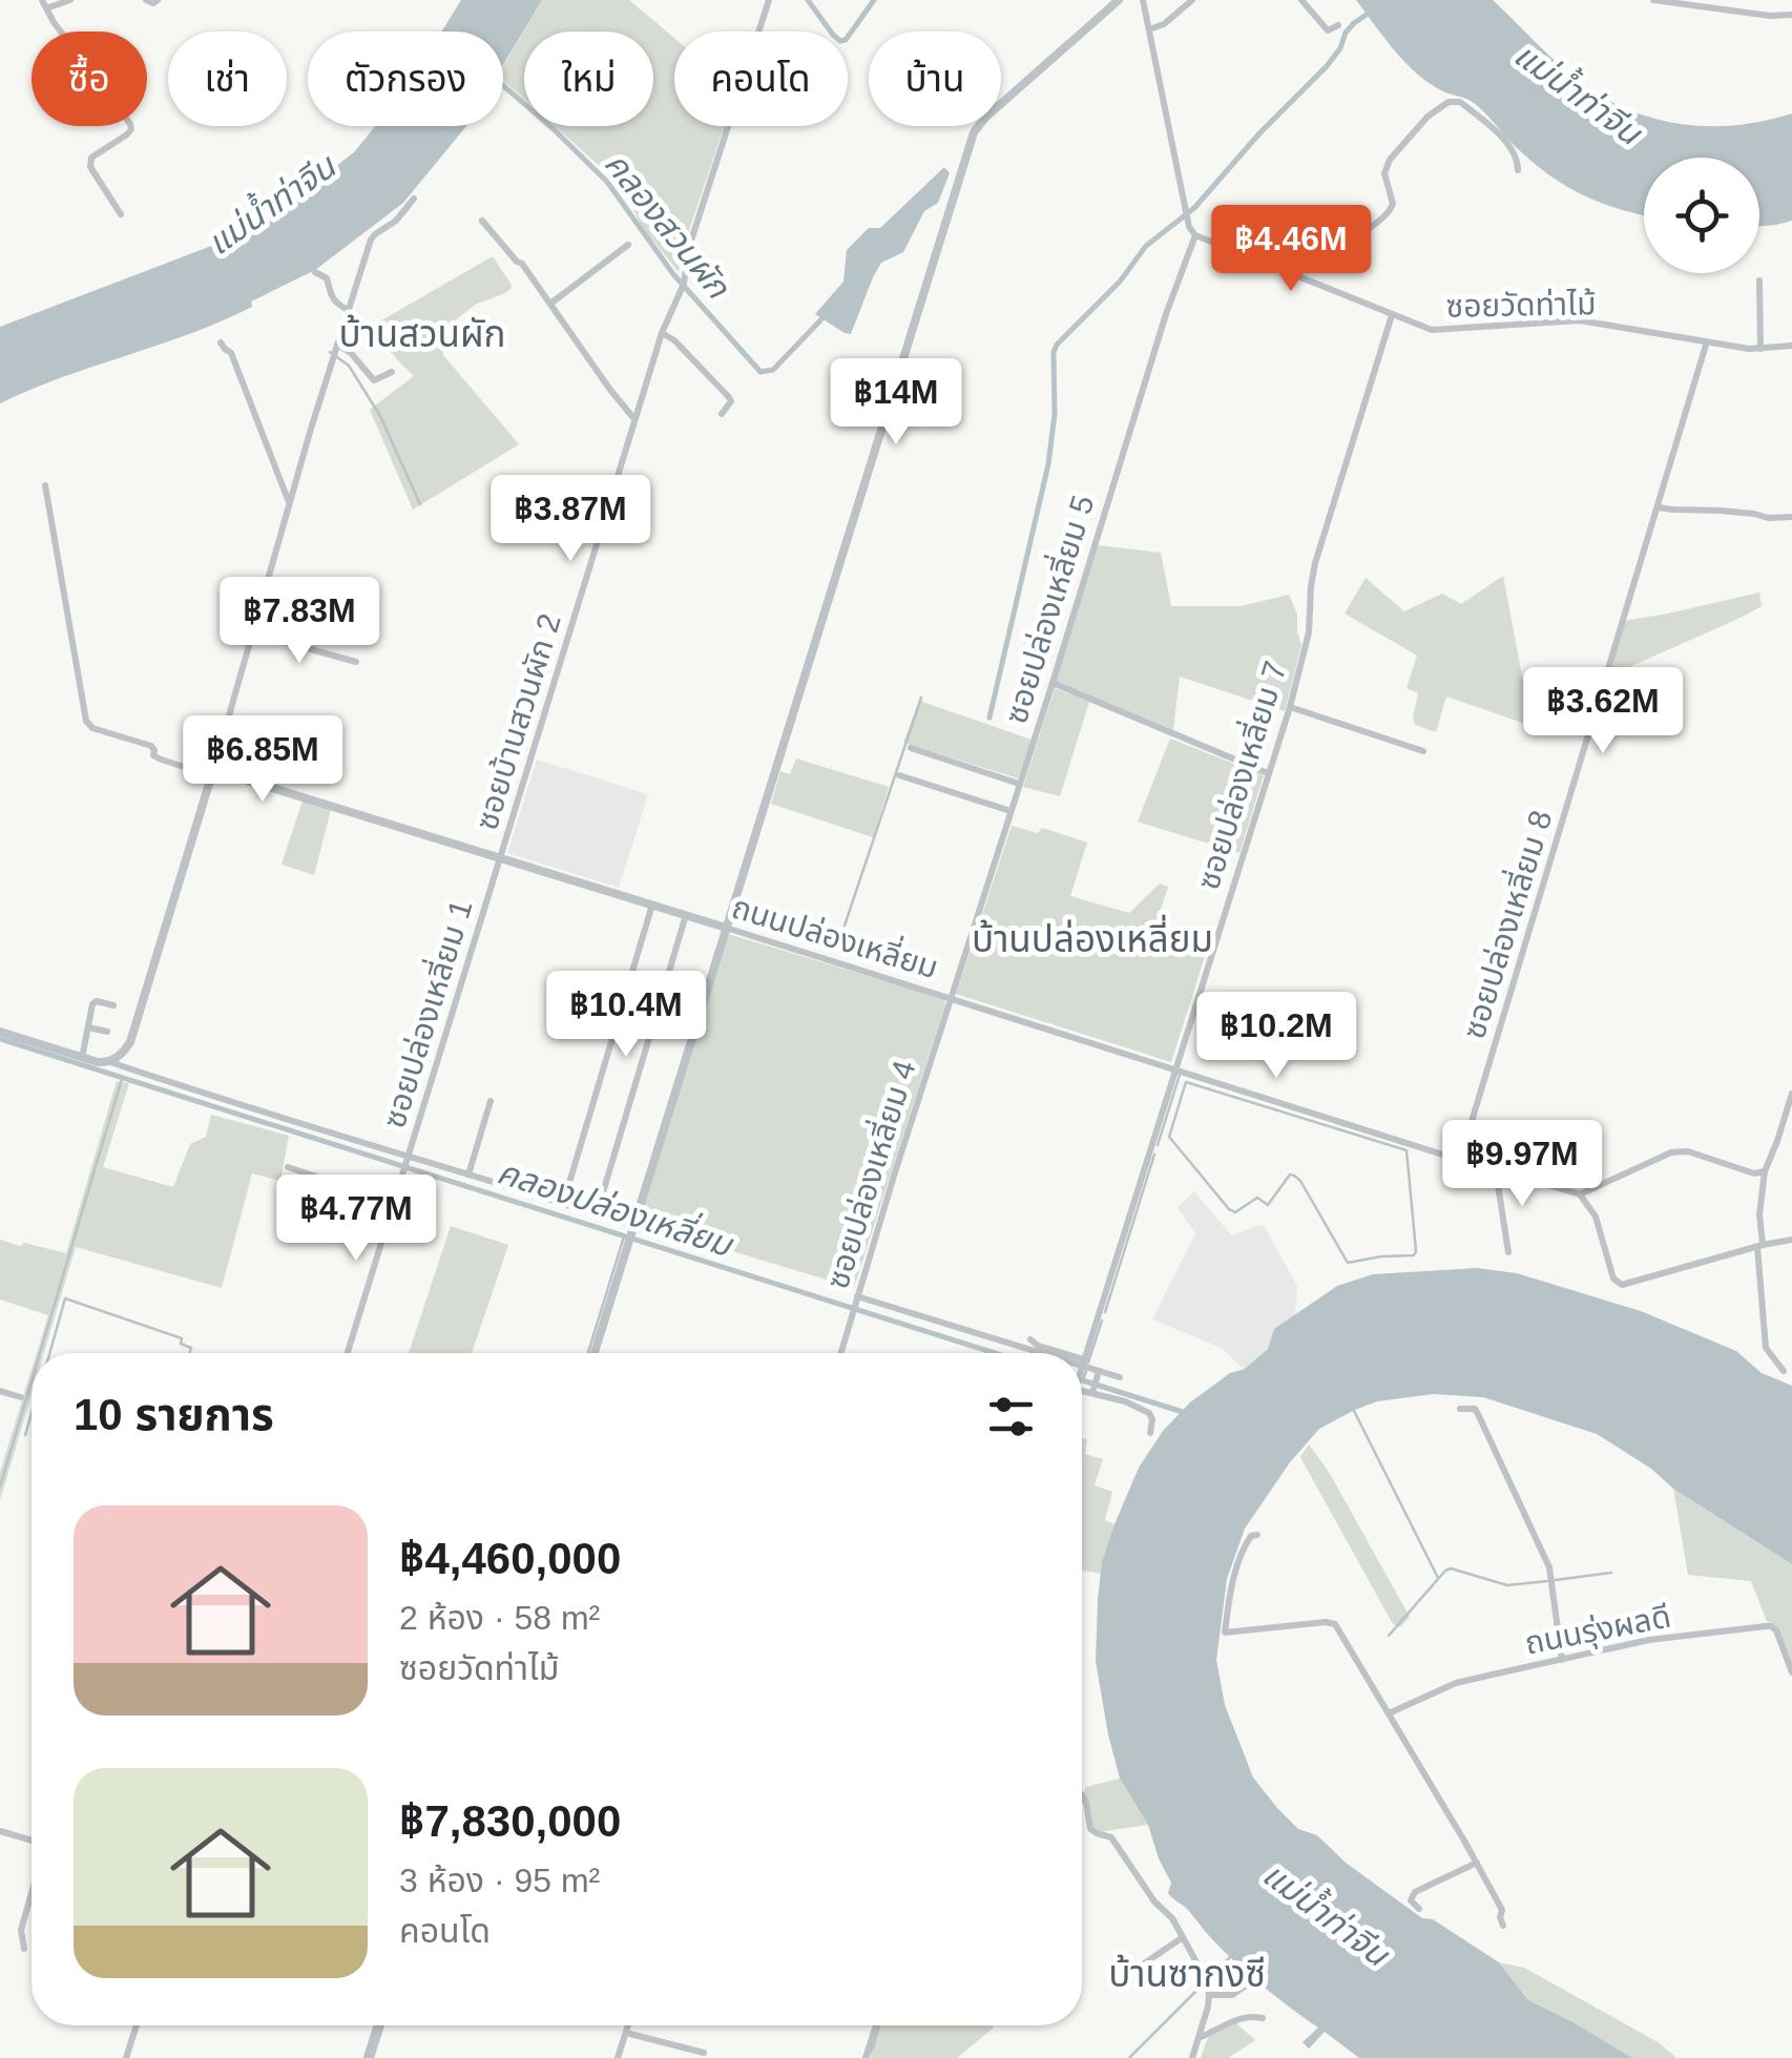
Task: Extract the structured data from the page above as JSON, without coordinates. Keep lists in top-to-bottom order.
{
  "streets": {
    "street": [
      "ซอยวัดท่าไม้",
      "ซอยปล่องเหลี่ยม 5",
      "ซอยบ้านสวนผัก 2",
      "ซอยปล่องเหลี่ยม 7",
      "ซอยปล่องเหลี่ยม 8",
      "ถนนปล่องเหลี่ยม",
      "ซอยปล่องเหลี่ยม 1",
      "ซอยปล่องเหลี่ยม 4",
      "ถนนรุ่งผลดี"
    ]
  },
  "crossings": [
    ["ซอยวัดท่าไม้", "ซอยปล่องเหลี่ยม 5"],
    ["ซอยวัดท่าไม้", "ซอยปล่องเหลี่ยม 7"],
    ["ซอยวัดท่าไม้", "ซอยปล่องเหลี่ยม 8"],
    ["ซอยปล่องเหลี่ยม 5", "ถนนปล่องเหลี่ยม"],
    ["ซอยปล่องเหลี่ยม 5", "ซอยปล่องเหลี่ยม 4"],
    ["ซอยบ้านสวนผัก 2", "ถนนปล่องเหลี่ยม"],
    ["ซอยบ้านสวนผัก 2", "ซอยปล่องเหลี่ยม 1"],
    ["ซอยปล่องเหลี่ยม 7", "ถนนปล่องเหลี่ยม"],
    ["ซอยปล่องเหลี่ยม 8", "ถนนปล่องเหลี่ยม"],
    ["ถนนปล่องเหลี่ยม", "ซอยปล่องเหลี่ยม 1"],
    ["ถนนปล่องเหลี่ยม", "ซอยปล่องเหลี่ยม 4"]
  ],
  "districts": ["บ้านสวนผัก", "บ้านปล่องเหลี่ยม", "บ้านซากงซี"],
  "water": ["แม่น้ำท่าจีน", "คลองสวนผัก", "คลองปล่องเหลี่ยม"],
  "page": {
    "chip": [
      "ซื้อ",
      "เช่า",
      "ตัวกรอง",
      "ใหม่",
      "คอนโด",
      "บ้าน"
    ],
    "price": [
      "฿4.46M",
      "฿14M",
      "฿3.87M",
      "฿7.83M",
      "฿3.62M",
      "฿6.85M",
      "฿10.4M",
      "฿10.2M",
      "฿9.97M",
      "฿4.77M"
    ],
    "heading": "10 รายการ",
    "list": [
      {
        "name": "฿4,460,000",
        "note": "2 ห้อง · 58 m² · ซอยวัดท่าไม้"
      },
      {
        "name": "฿7,830,000",
        "note": "3 ห้อง · 95 m² · คอนโด"
      }
    ]
  }
}
